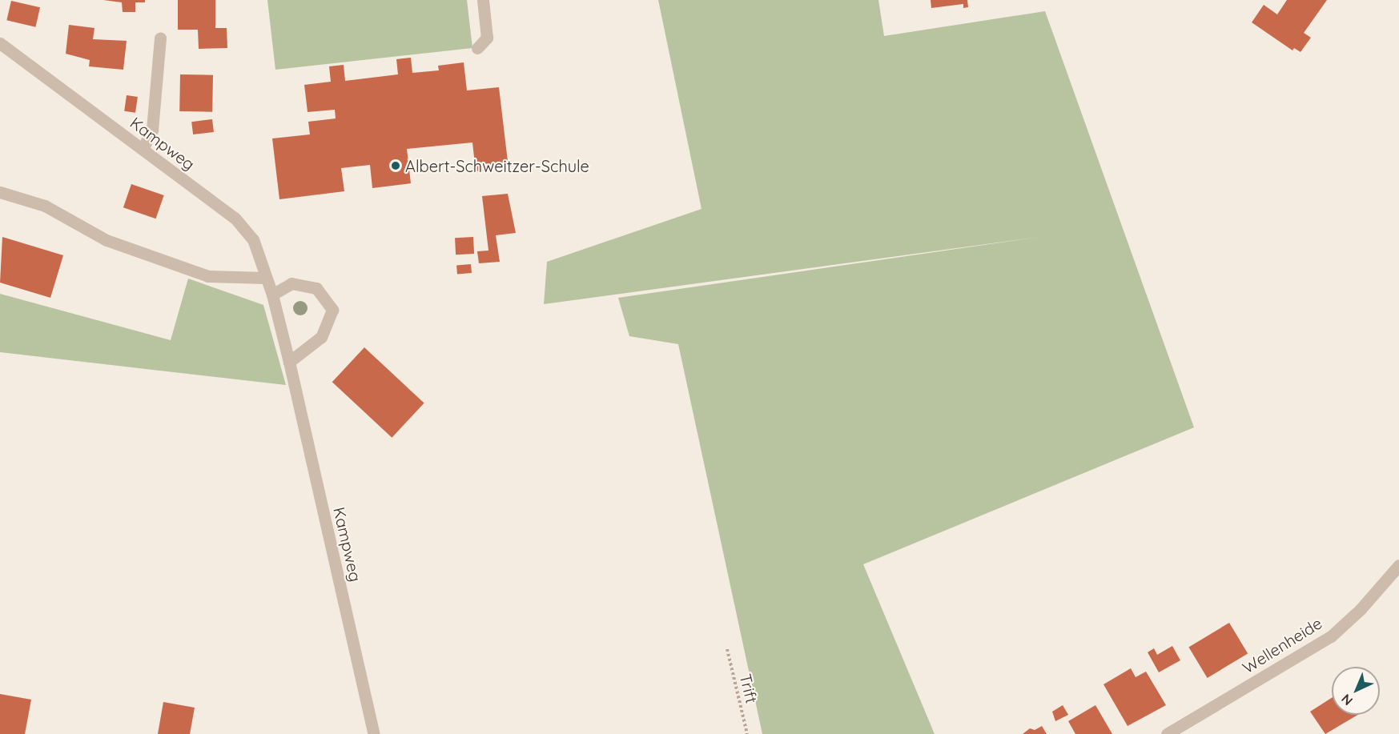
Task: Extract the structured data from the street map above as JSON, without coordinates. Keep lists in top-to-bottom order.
{
  "streets": {
    "street": ["Kampweg", "Wellenheide"],
    "path": ["Trift"]
  },
  "places": ["Albert-Schweitzer-Schule"],
  "north": "bottom left"
}
